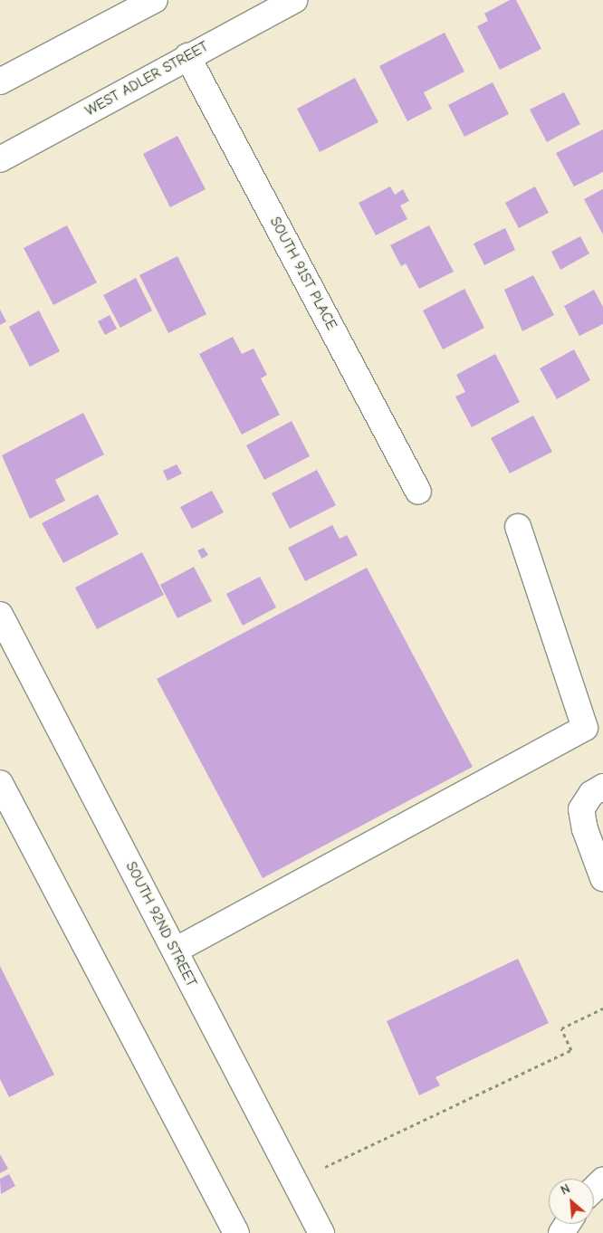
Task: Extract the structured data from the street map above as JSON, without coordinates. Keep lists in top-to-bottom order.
{
  "streets": {
    "main road": ["WEST ADLER STREET", "SOUTH 91ST PLACE", "SOUTH 92ND STREET"]
  },
  "crossings": [
    ["WEST ADLER STREET", "SOUTH 91ST PLACE"]
  ],
  "north": "top left"
}
